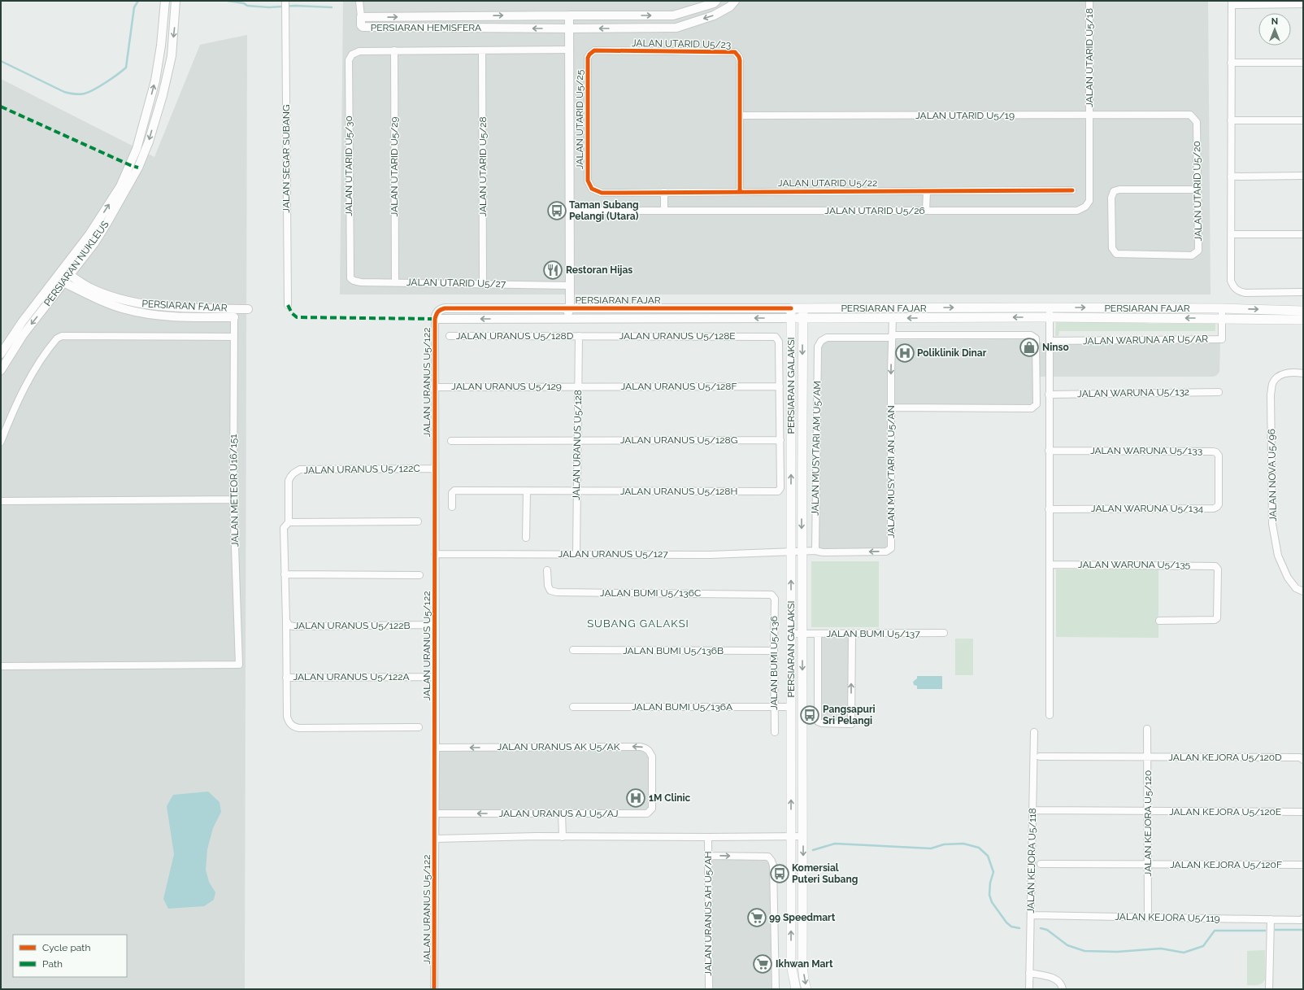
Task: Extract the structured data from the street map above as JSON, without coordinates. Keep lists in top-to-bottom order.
{
  "streets": {
    "main road": ["PERSIARAN FAJAR", "PERSIARAN GALAKSI"],
    "street": [
      "PERSIARAN HEMISFERA",
      "JALAN UTARID U5/23",
      "JALAN UTARID U5/18",
      "JALAN UTARID U5/19",
      "JALAN UTARID U5/25",
      "JALAN SEGAR SUBANG",
      "JALAN UTARID U5/30",
      "JALAN UTARID U5/29",
      "JALAN UTARID U5/28",
      "JALAN UTARID U5/22",
      "JALAN UTARID U5/20",
      "JALAN UTARID U5/26",
      "PERSIARAN NUKLEUS",
      "JALAN UTARID U5/27",
      "JALAN URANUS U5/128D",
      "JALAN URANUS U5/128E",
      "JALAN WARUNA AR U5/AR",
      "JALAN URANUS U5/122",
      "JALAN URANUS U5/129",
      "JALAN URANUS U5/128F",
      "JALAN WARUNA U5/132",
      "JALAN URANUS U5/128G",
      "JALAN URANUS U5/128",
      "JALAN MUSYTARI AM U5/AM",
      "JALAN WARUNA U5/133",
      "JALAN URANUS U5/122C",
      "JALAN MUSYTARI AN U5/AN",
      "JALAN NOVA U5/96",
      "JALAN METEOR U16/151",
      "JALAN URANUS U5/128H",
      "JALAN WARUNA U5/134",
      "JALAN URANUS U5/127",
      "JALAN WARUNA U5/135",
      "JALAN BUMI U5/136C",
      "JALAN URANUS U5/122B",
      "JALAN BUMI U5/137",
      "JALAN BUMI U5/136B",
      "JALAN BUMI U5/136",
      "JALAN URANUS U5/122A",
      "JALAN BUMI U5/136A",
      "JALAN URANUS AK U5/AK",
      "JALAN KEJORA U5/120D",
      "JALAN KEJORA U5/120E",
      "JALAN URANUS AJ U5/AJ",
      "JALAN KEJORA U5/120",
      "JALAN KEJORA U5/118",
      "JALAN KEJORA U5/120F",
      "JALAN URANUS AH U5/AH",
      "JALAN KEJORA U5/119"
    ]
  },
  "crossings": [
    ["JALAN UTARID U5/23", "JALAN UTARID U5/19"],
    ["JALAN UTARID U5/23", "JALAN UTARID U5/25"],
    ["JALAN UTARID U5/23", "JALAN UTARID U5/22"],
    ["JALAN UTARID U5/18", "JALAN UTARID U5/19"],
    ["JALAN UTARID U5/18", "JALAN UTARID U5/26"],
    ["JALAN UTARID U5/19", "JALAN UTARID U5/20"],
    ["JALAN UTARID U5/19", "JALAN UTARID U5/26"],
    ["JALAN UTARID U5/25", "JALAN UTARID U5/22"],
    ["JALAN UTARID U5/30", "JALAN UTARID U5/29"],
    ["JALAN UTARID U5/30", "JALAN UTARID U5/27"],
    ["JALAN UTARID U5/29", "JALAN UTARID U5/27"],
    ["JALAN UTARID U5/28", "JALAN UTARID U5/27"],
    ["PERSIARAN NUKLEUS", "PERSIARAN FAJAR"],
    ["PERSIARAN FAJAR", "JALAN WARUNA AR U5/AR"],
    ["PERSIARAN FAJAR", "JALAN URANUS U5/122"],
    ["PERSIARAN FAJAR", "PERSIARAN GALAKSI"],
    ["PERSIARAN FAJAR", "JALAN MUSYTARI AN U5/AN"],
    ["PERSIARAN FAJAR", "JALAN METEOR U16/151"],
    ["JALAN URANUS U5/128D", "JALAN URANUS U5/128E"],
    ["JALAN URANUS U5/128D", "JALAN URANUS U5/128"],
    ["JALAN URANUS U5/128E", "JALAN URANUS U5/128F"],
    ["JALAN URANUS U5/128E", "JALAN URANUS U5/128"],
    ["JALAN URANUS U5/122", "JALAN URANUS U5/129"],
    ["JALAN URANUS U5/122", "JALAN URANUS U5/122C"],
    ["JALAN URANUS U5/122", "JALAN URANUS U5/127"],
    ["JALAN URANUS U5/122", "JALAN URANUS U5/122B"],
    ["JALAN URANUS U5/122", "JALAN URANUS U5/122A"],
    ["JALAN URANUS U5/122", "JALAN URANUS AK U5/AK"],
    ["JALAN URANUS U5/122", "JALAN URANUS AJ U5/AJ"],
    ["PERSIARAN GALAKSI", "JALAN URANUS U5/127"],
    ["PERSIARAN GALAKSI", "JALAN BUMI U5/137"],
    ["PERSIARAN GALAKSI", "JALAN BUMI U5/136A"],
    ["JALAN URANUS U5/129", "JALAN URANUS U5/128F"],
    ["JALAN URANUS U5/129", "JALAN URANUS U5/128"],
    ["JALAN URANUS U5/128F", "JALAN URANUS U5/128"],
    ["JALAN URANUS U5/128G", "JALAN URANUS U5/128"],
    ["JALAN URANUS U5/128G", "JALAN URANUS U5/128H"],
    ["JALAN URANUS U5/128", "JALAN URANUS U5/128H"],
    ["JALAN URANUS U5/128", "JALAN URANUS U5/127"],
    ["JALAN MUSYTARI AM U5/AM", "JALAN MUSYTARI AN U5/AN"],
    ["JALAN WARUNA U5/133", "JALAN WARUNA U5/134"],
    ["JALAN URANUS U5/122C", "JALAN URANUS U5/122A"],
    ["JALAN BUMI U5/136C", "JALAN BUMI U5/136"],
    ["JALAN URANUS U5/122B", "JALAN URANUS U5/122A"],
    ["JALAN BUMI U5/136B", "JALAN BUMI U5/136"],
    ["JALAN BUMI U5/136", "JALAN BUMI U5/136A"],
    ["JALAN URANUS AK U5/AK", "JALAN URANUS AJ U5/AJ"],
    ["JALAN KEJORA U5/120D", "JALAN KEJORA U5/120"],
    ["JALAN KEJORA U5/120E", "JALAN KEJORA U5/120"],
    ["JALAN KEJORA U5/120E", "JALAN KEJORA U5/118"],
    ["JALAN KEJORA U5/120", "JALAN KEJORA U5/120F"],
    ["JALAN KEJORA U5/120", "JALAN KEJORA U5/119"],
    ["JALAN KEJORA U5/118", "JALAN KEJORA U5/119"]
  ],
  "one_way": ["JALAN URANUS AK U5/AK"],
  "districts": ["SUBANG GALAKSI"],
  "places": {
    "bus stop": ["Taman Subang Pelangi (Utara)", "Pangsapuri Sri Pelangi", "Komersial Puteri Subang"],
    "restaurant": ["Restoran Hijas"],
    "shop": ["Ninso"],
    "hospital": ["Poliklinik Dinar", "1M Clinic"],
    "supermarket": ["99 Speedmart", "Ikhwan Mart"]
  },
  "legend": ["Cycle path", "Path"],
  "north": "top"
}
